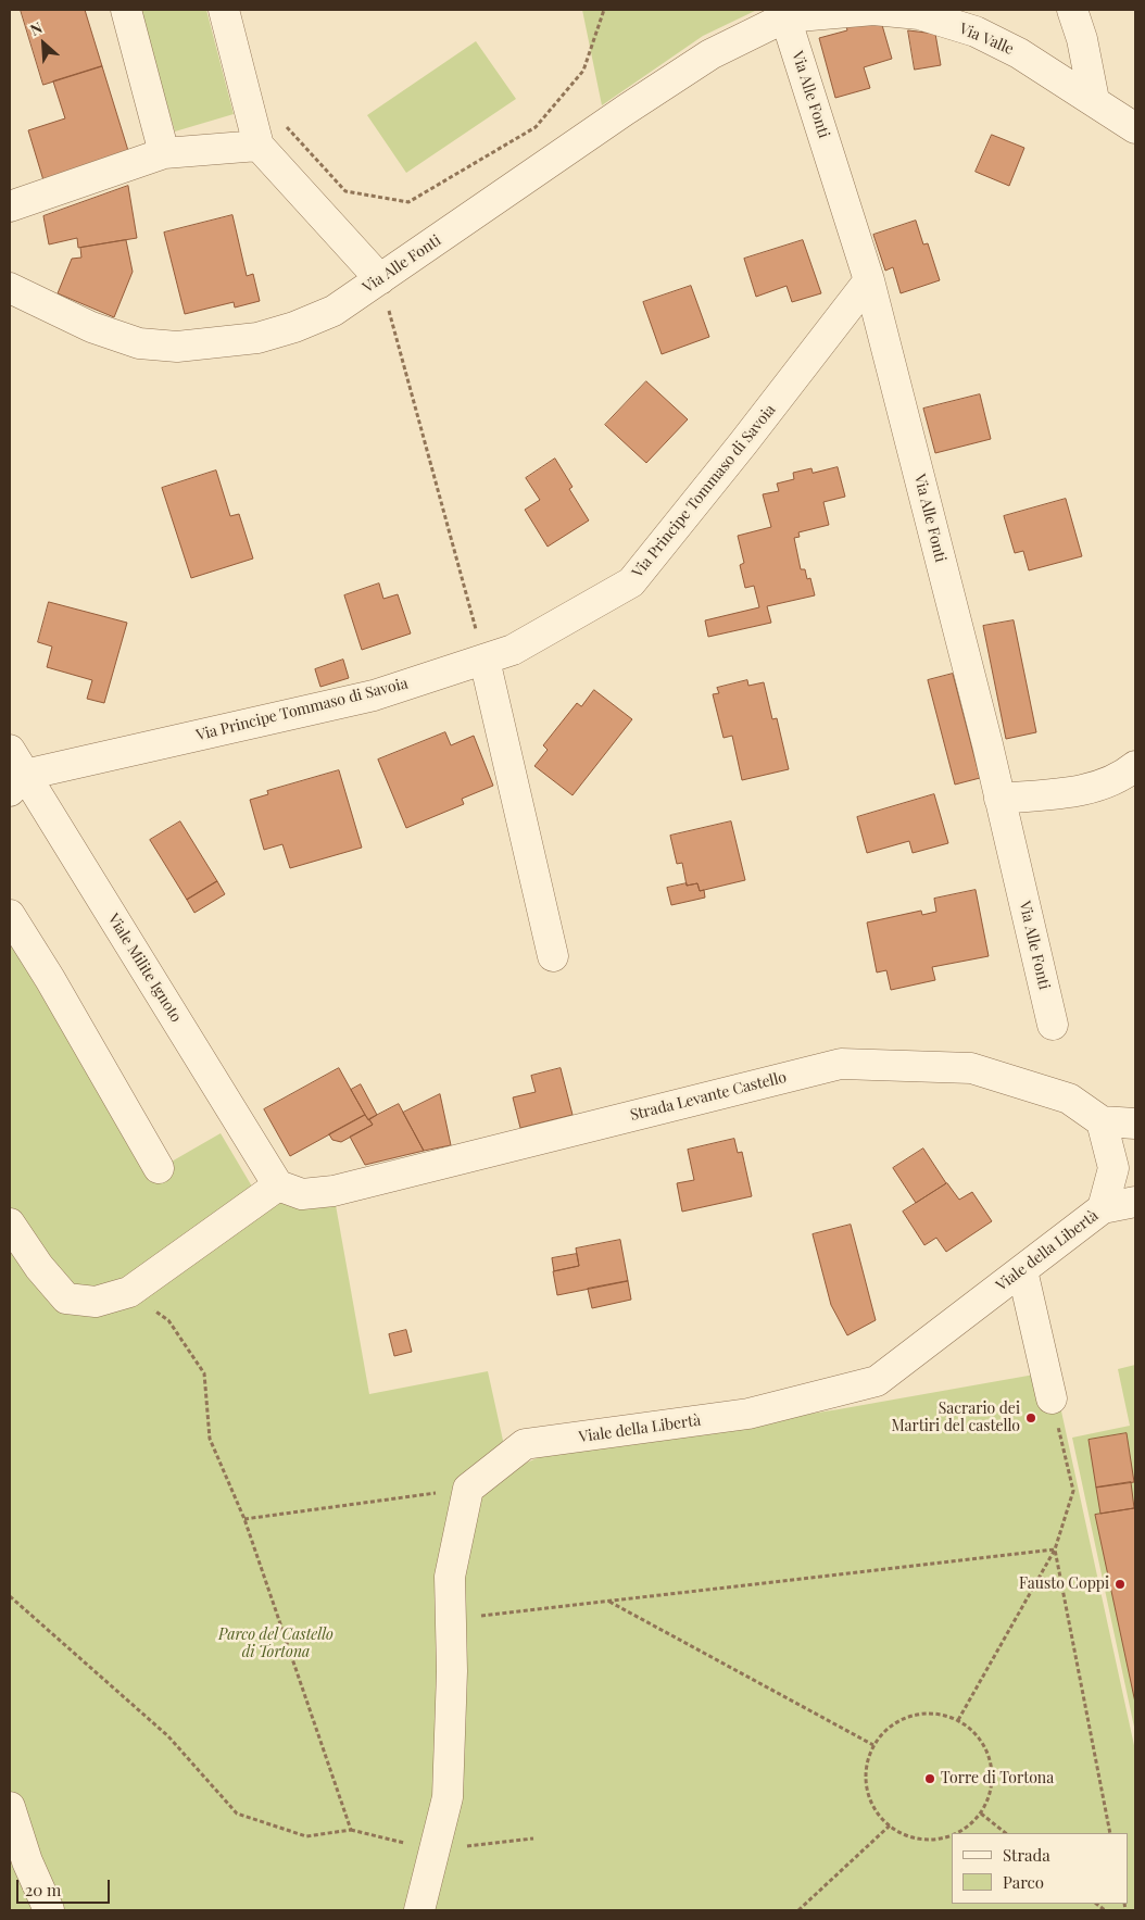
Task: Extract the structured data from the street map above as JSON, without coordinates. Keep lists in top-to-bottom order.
{
  "streets": {
    "street": [
      "Via Valle",
      "Via Alle Fonti",
      "Via Principe Tommaso di Savoia",
      "Viale Milite Ignoto",
      "Strada Levante Castello",
      "Viale della Libertà"
    ]
  },
  "crossings": [
    ["Via Valle", "Via Alle Fonti"],
    ["Via Alle Fonti", "Via Principe Tommaso di Savoia"],
    ["Via Principe Tommaso di Savoia", "Viale Milite Ignoto"],
    ["Viale Milite Ignoto", "Strada Levante Castello"],
    ["Strada Levante Castello", "Viale della Libertà"]
  ],
  "parks": ["Parco del Castello di Tortona"],
  "places": ["Sacrario dei Martiri del castello", "Fausto Coppi", "Torre di Tortona"],
  "legend": ["Strada", "Parco"],
  "scale_bar": "20 m",
  "north": "top left"
}
